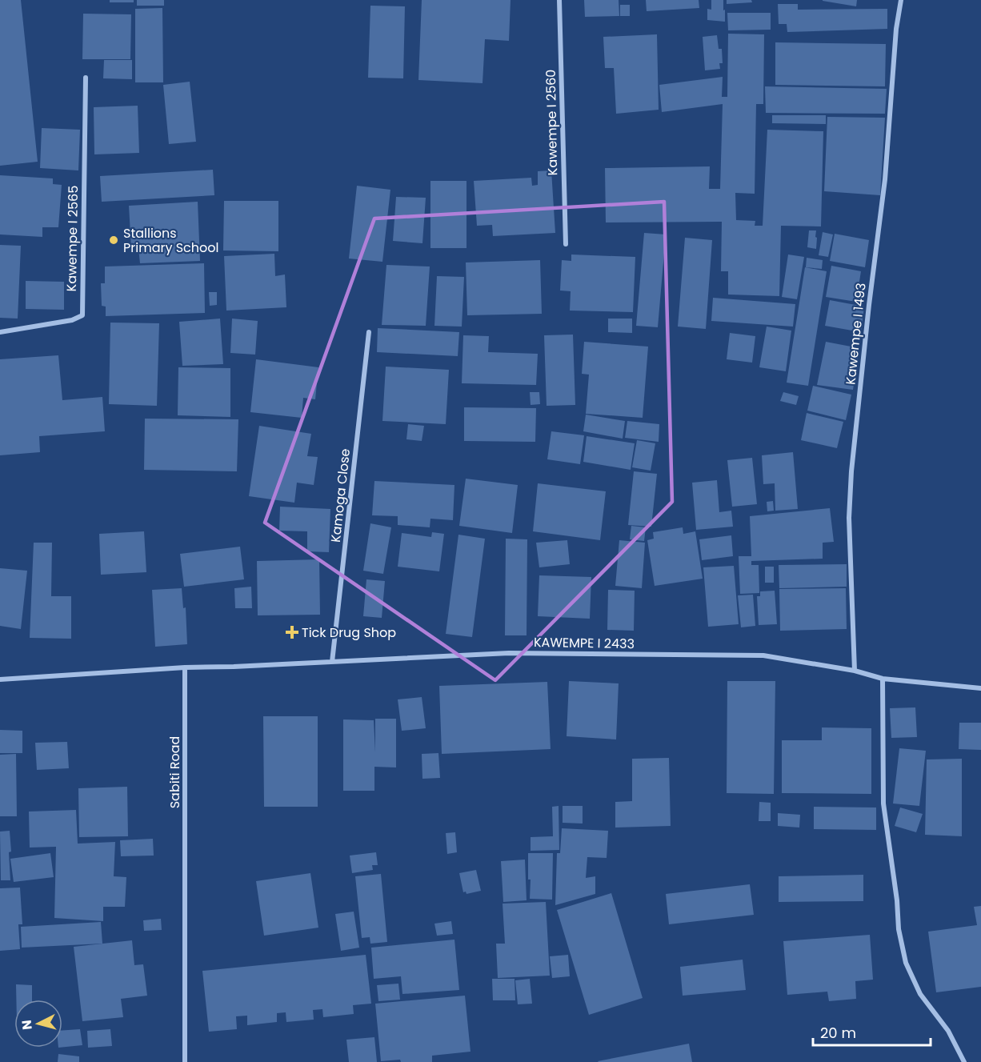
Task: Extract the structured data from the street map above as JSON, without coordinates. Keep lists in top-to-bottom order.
{
  "streets": {
    "street": [
      "Kawempe I 2560",
      "Kawempe I 2565",
      "Kawempe I 1493",
      "Kamoga Close",
      "KAWEMPE I 2433",
      "Sabiti Road"
    ]
  },
  "crossings": [
    ["Kawempe I 1493", "KAWEMPE I 2433"],
    ["Kamoga Close", "KAWEMPE I 2433"],
    ["KAWEMPE I 2433", "Sabiti Road"]
  ],
  "places": {
    "other": ["Stallions Primary School"],
    "health": ["Tick Drug Shop"]
  },
  "scale_bar": "20 m",
  "north": "left"
}
